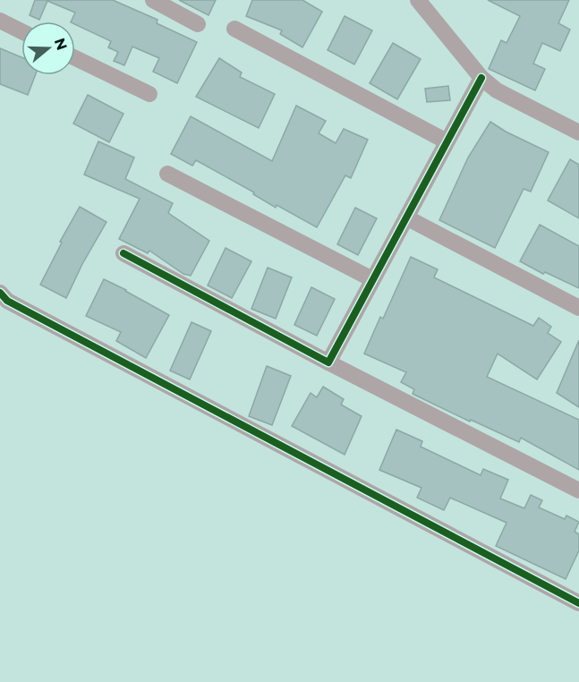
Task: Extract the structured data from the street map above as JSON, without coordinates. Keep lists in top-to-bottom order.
{
  "north": "right"
}
